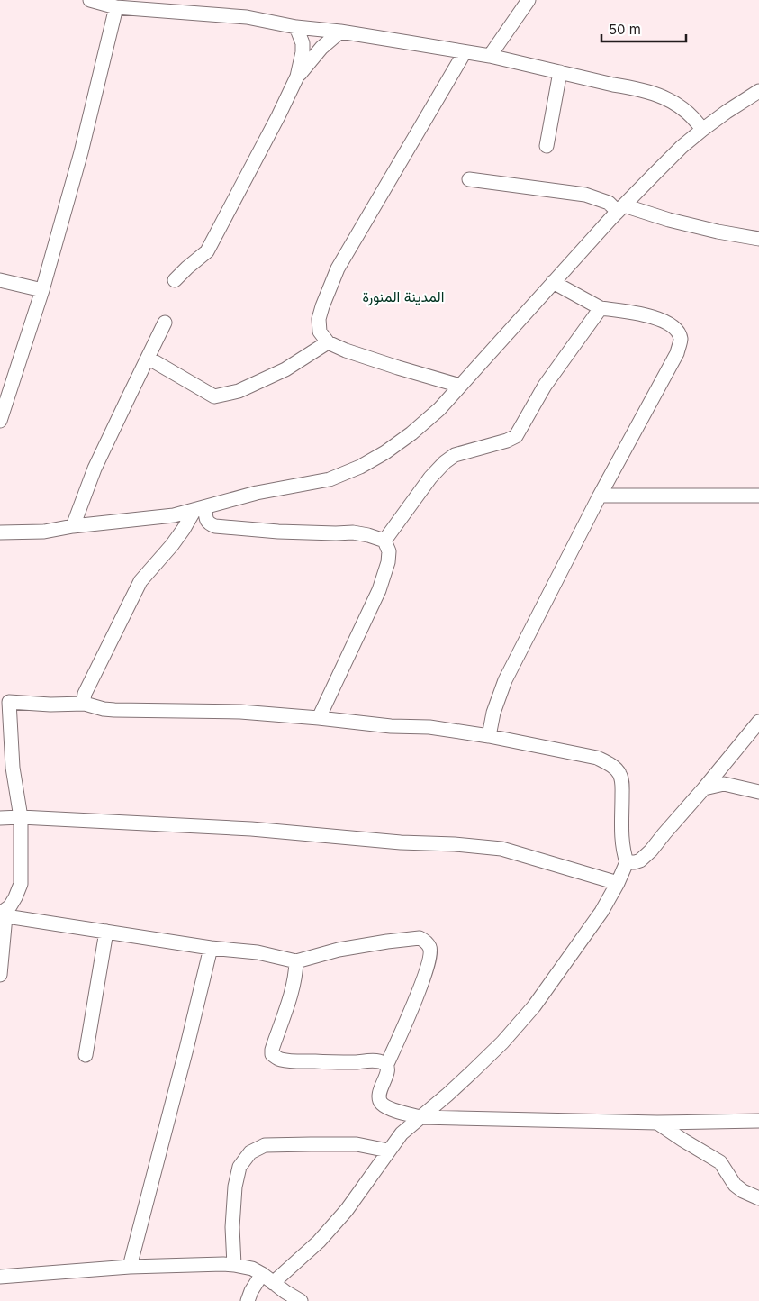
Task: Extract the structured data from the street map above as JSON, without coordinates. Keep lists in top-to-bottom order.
{
  "districts": ["المدينة المنورة"],
  "scale_bar": "50 m"
}
